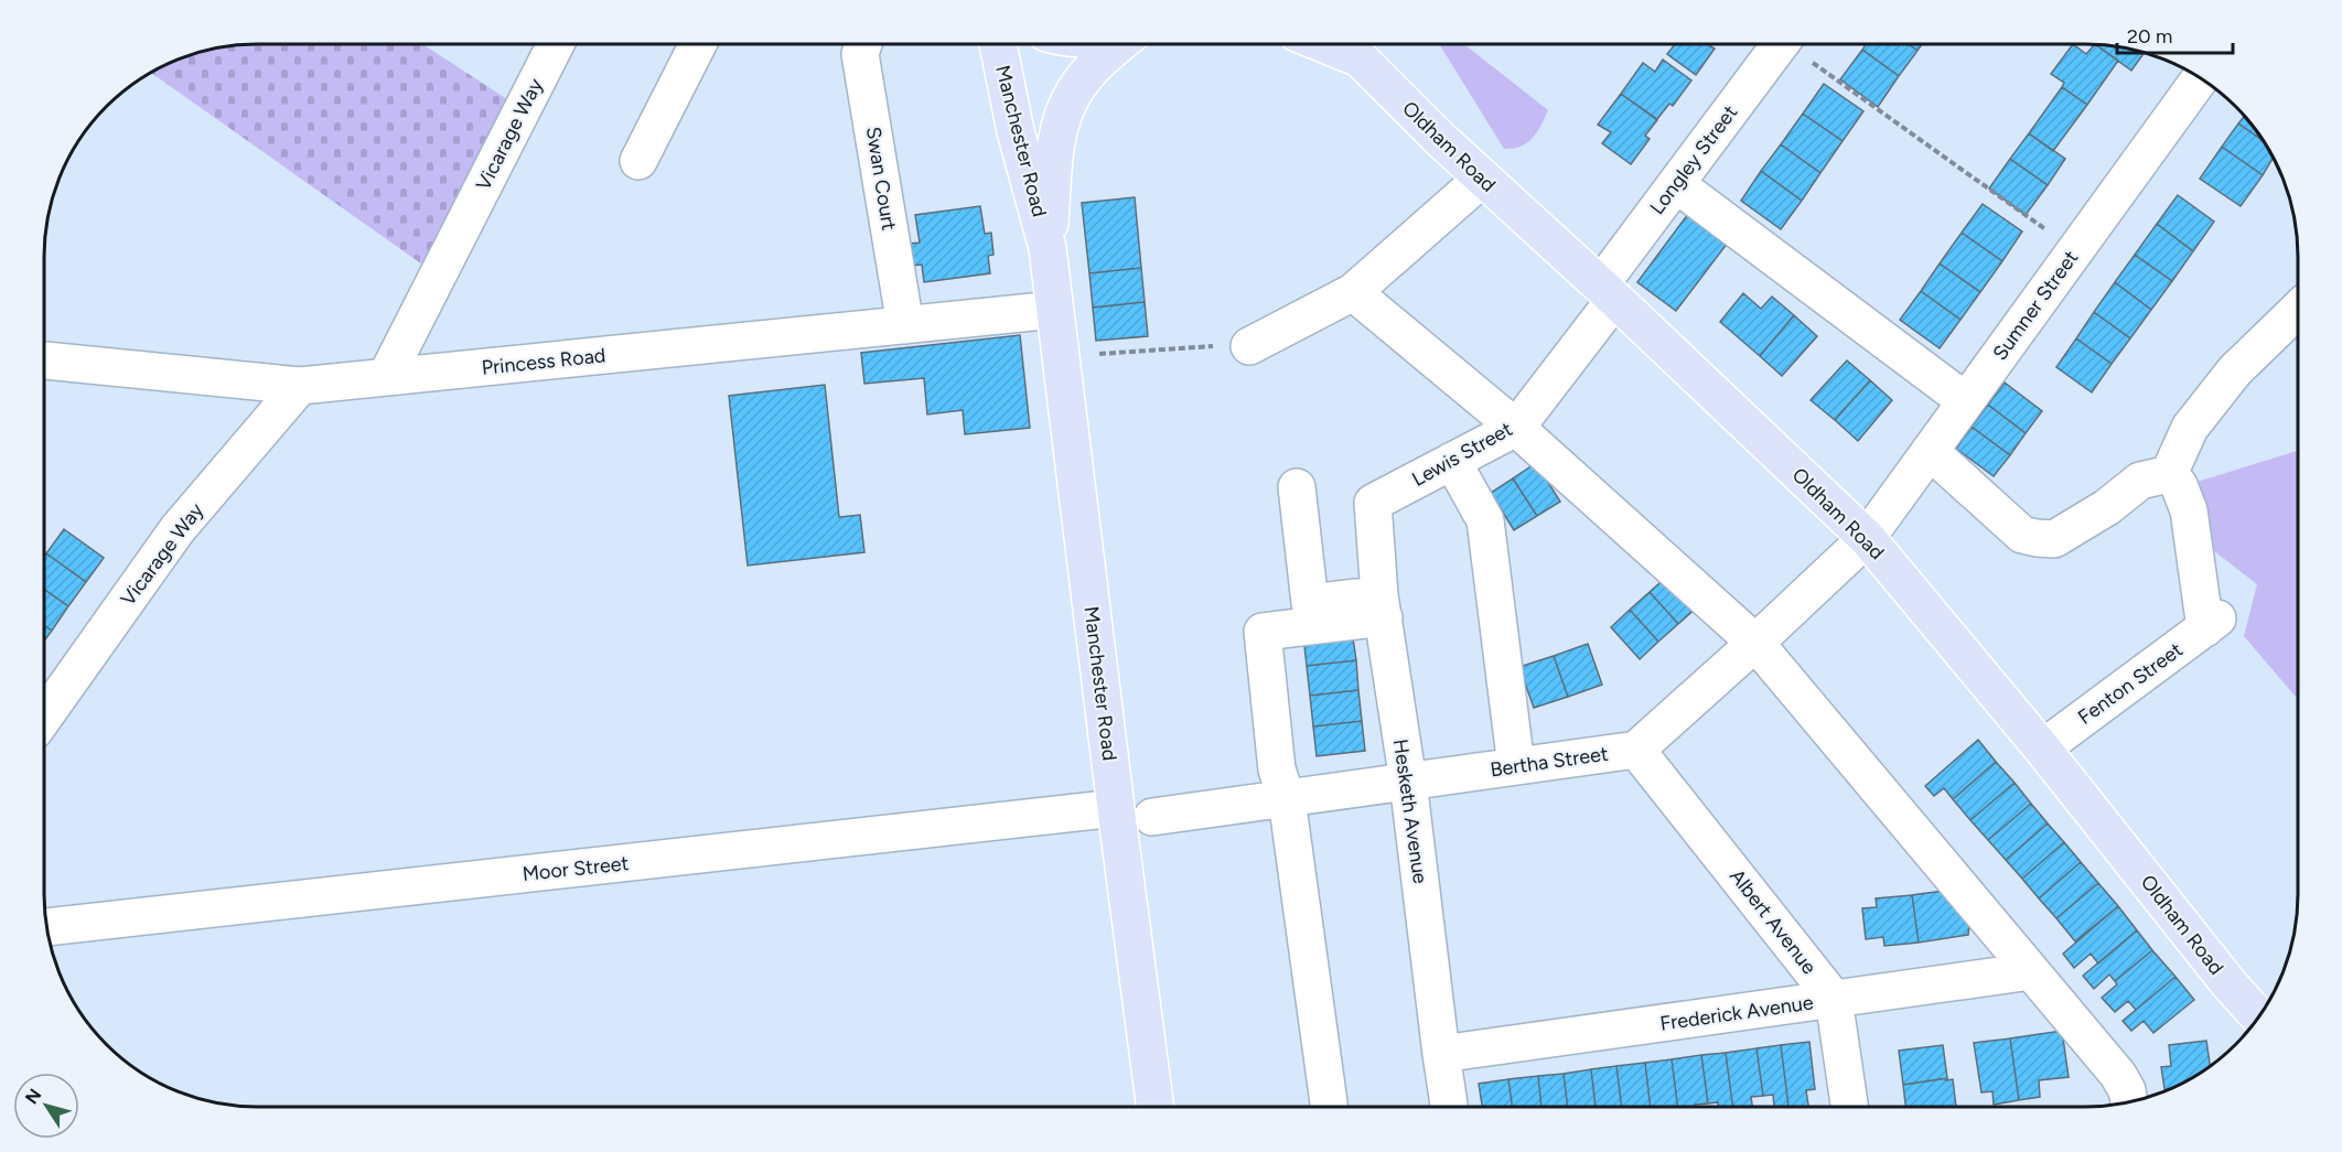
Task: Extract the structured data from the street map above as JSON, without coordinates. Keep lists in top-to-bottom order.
{
  "streets": {
    "main road": ["Manchester Road", "Oldham Road"],
    "street": [
      "Vicarage Way",
      "Longley Street",
      "Swan Court",
      "Sumner Street",
      "Princess Road",
      "Lewis Street",
      "Fenton Street",
      "Bertha Street",
      "Hesketh Avenue",
      "Moor Street",
      "Albert Avenue",
      "Frederick Avenue"
    ]
  },
  "crossings": [
    ["Vicarage Way", "Princess Road"],
    ["Manchester Road", "Princess Road"],
    ["Manchester Road", "Moor Street"],
    ["Oldham Road", "Longley Street"],
    ["Oldham Road", "Sumner Street"],
    ["Oldham Road", "Lewis Street"],
    ["Oldham Road", "Fenton Street"],
    ["Oldham Road", "Bertha Street"],
    ["Longley Street", "Lewis Street"],
    ["Swan Court", "Princess Road"],
    ["Sumner Street", "Bertha Street"],
    ["Lewis Street", "Hesketh Avenue"],
    ["Bertha Street", "Hesketh Avenue"],
    ["Bertha Street", "Albert Avenue"],
    ["Hesketh Avenue", "Frederick Avenue"],
    ["Albert Avenue", "Frederick Avenue"]
  ],
  "scale_bar": "20 m",
  "north": "top left"
}
